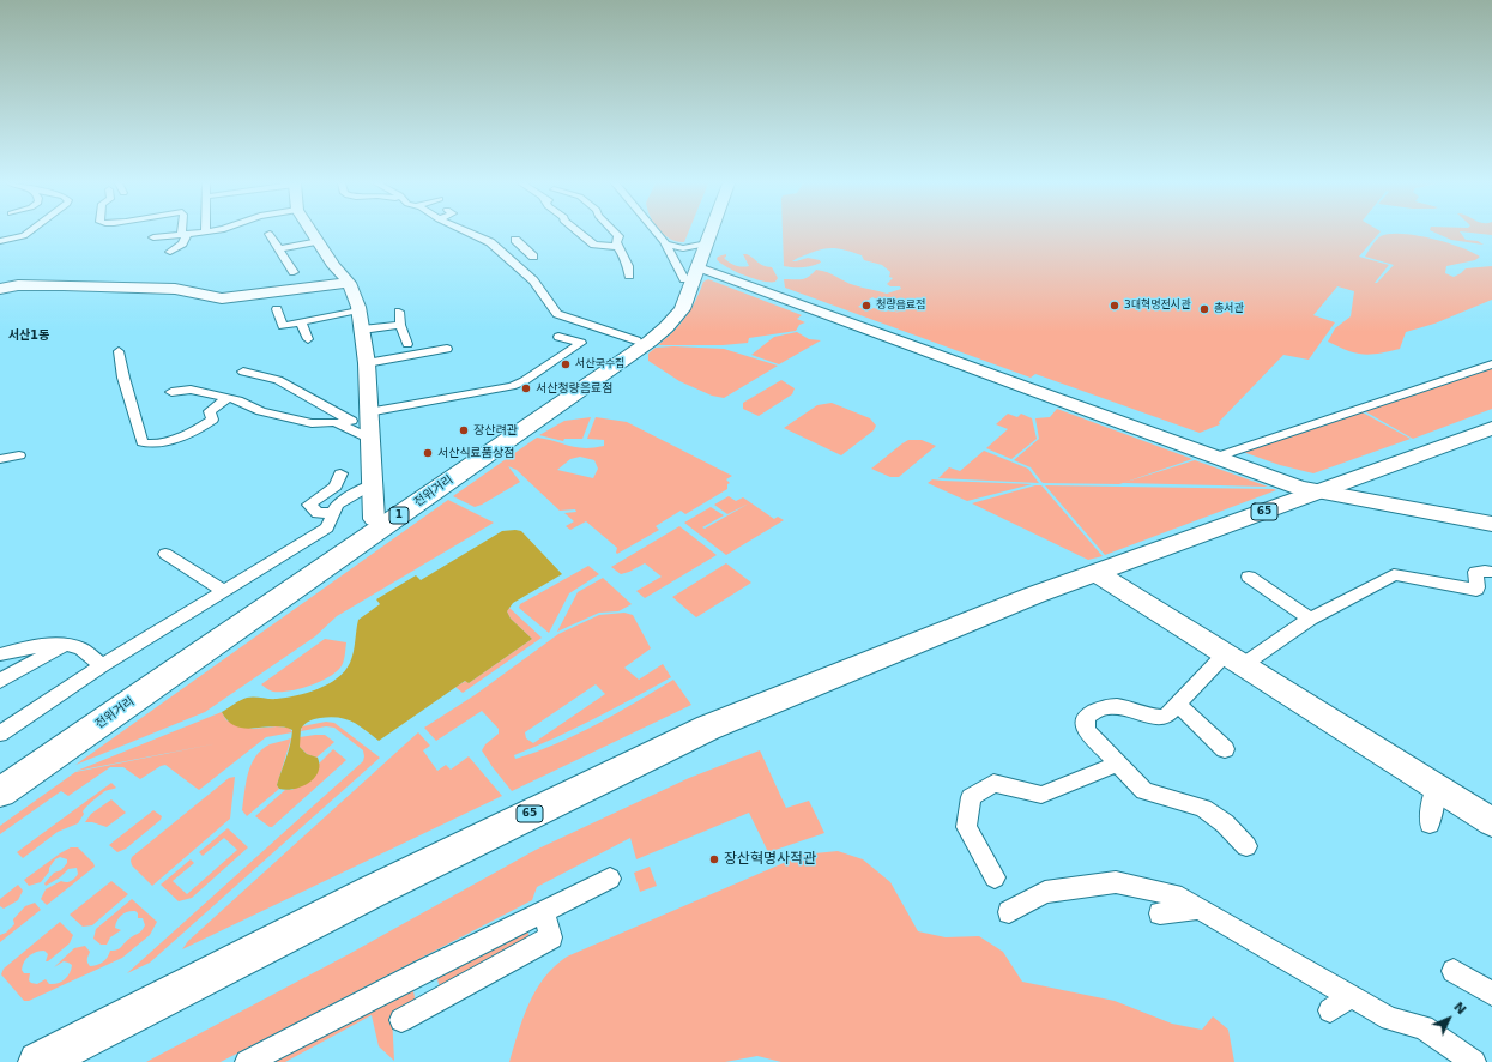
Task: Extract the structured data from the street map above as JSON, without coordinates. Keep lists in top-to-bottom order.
{
  "streets": {
    "main road": ["전위거리", "65", "1"]
  },
  "districts": ["서산1동"],
  "places": [
    "청량음료점",
    "3대혁명전시관",
    "총서관",
    "서산국수집",
    "서산청량음료점",
    "장산려관",
    "서산식료품상점",
    "장산혁명사적관"
  ],
  "north": "top right"
}
